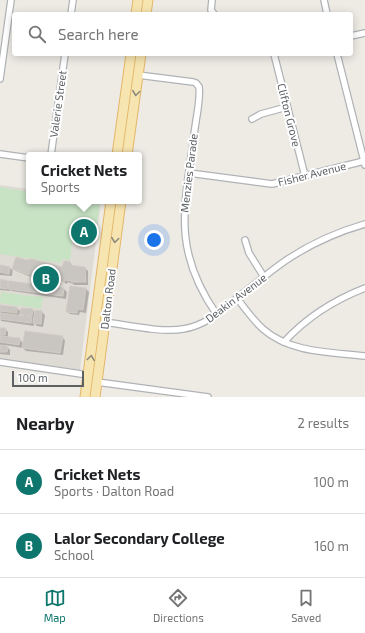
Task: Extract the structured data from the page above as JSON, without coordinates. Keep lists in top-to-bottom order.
{
  "streets": {
    "main road": ["Dalton Road"],
    "street": [
      "Valerie Street",
      "Clifton Grove",
      "Menzies Parade",
      "Fisher Avenue",
      "Deakin Avenue"
    ]
  },
  "crossings": [
    ["Clifton Grove", "Fisher Avenue"],
    ["Menzies Parade", "Fisher Avenue"],
    ["Menzies Parade", "Deakin Avenue"],
    ["Deakin Avenue", "Dalton Road"]
  ],
  "scale_bar": "100 m",
  "page": {
    "search": "Search here",
    "popup": ["Cricket Nets", "Sports"],
    "pins": ["A", "B"],
    "scale": "100 m",
    "heading": ["Nearby", "2 results"],
    "list": [
      {
        "mark": "A",
        "name": "Cricket Nets",
        "note": "Sports · Dalton Road",
        "value": "100 m"
      },
      {
        "mark": "B",
        "name": "Lalor Secondary College",
        "note": "School",
        "value": "160 m"
      }
    ],
    "nav": ["Map", "Directions", "Saved"]
  }
}
